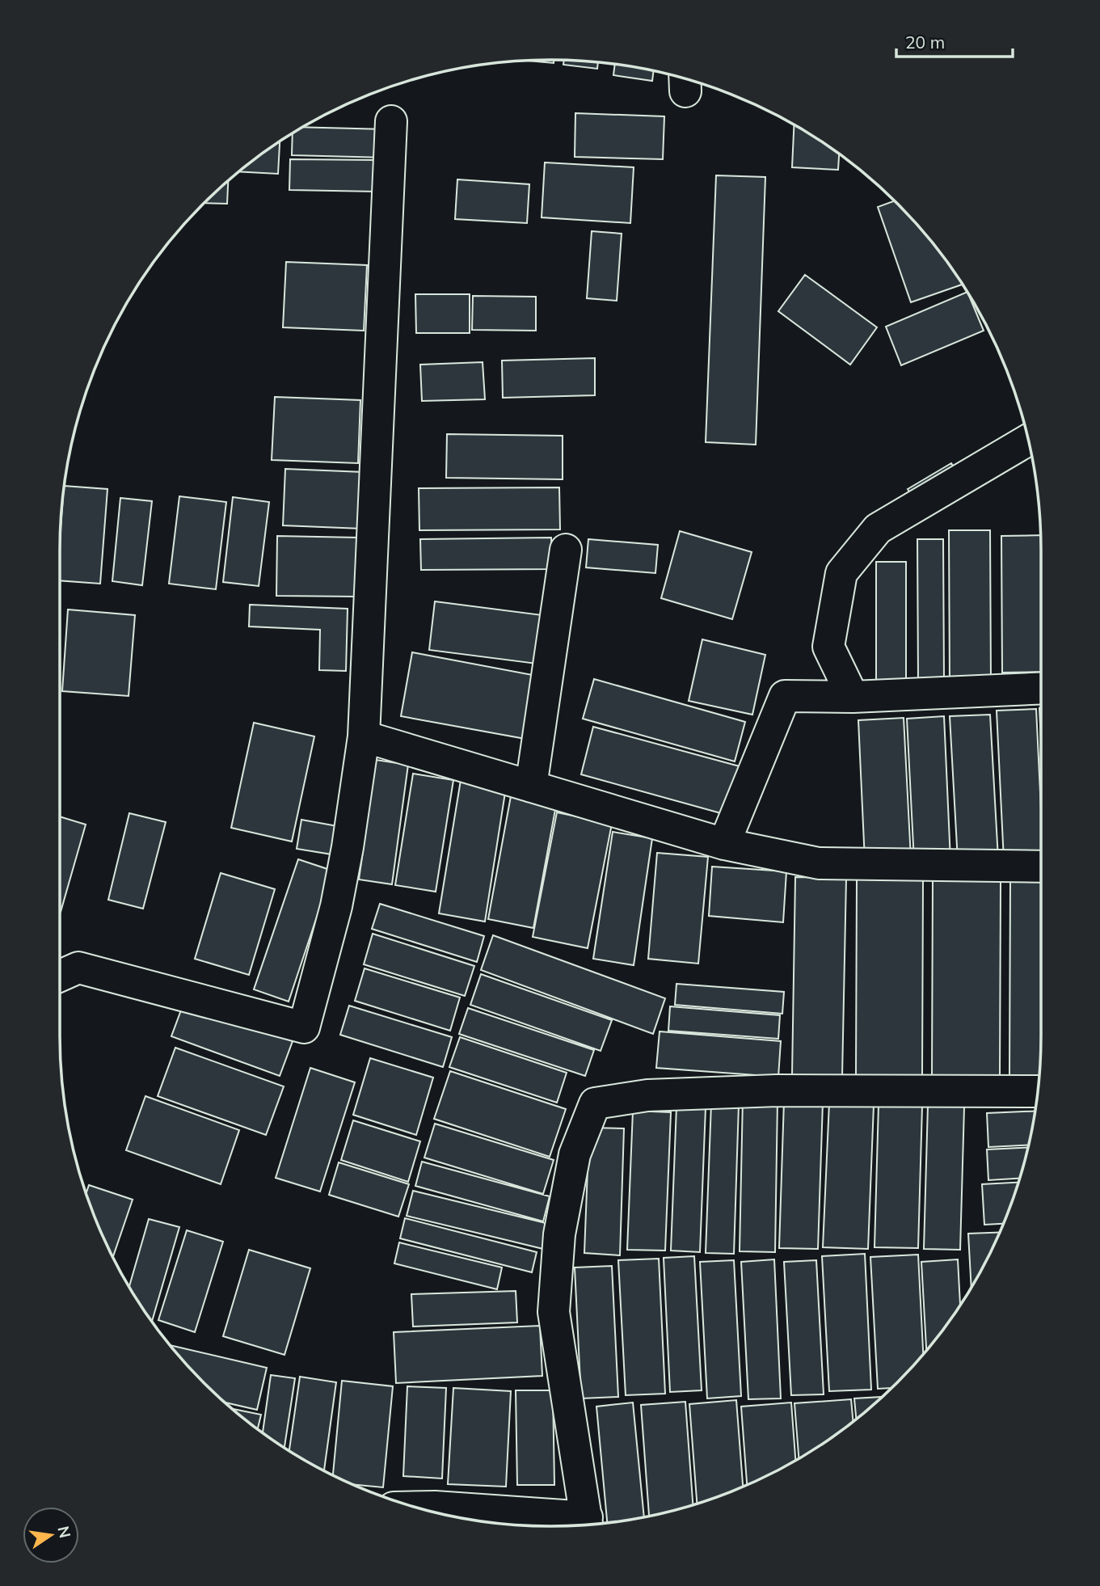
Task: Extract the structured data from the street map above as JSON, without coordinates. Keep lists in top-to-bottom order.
{
  "scale_bar": "20 m",
  "north": "right"
}
